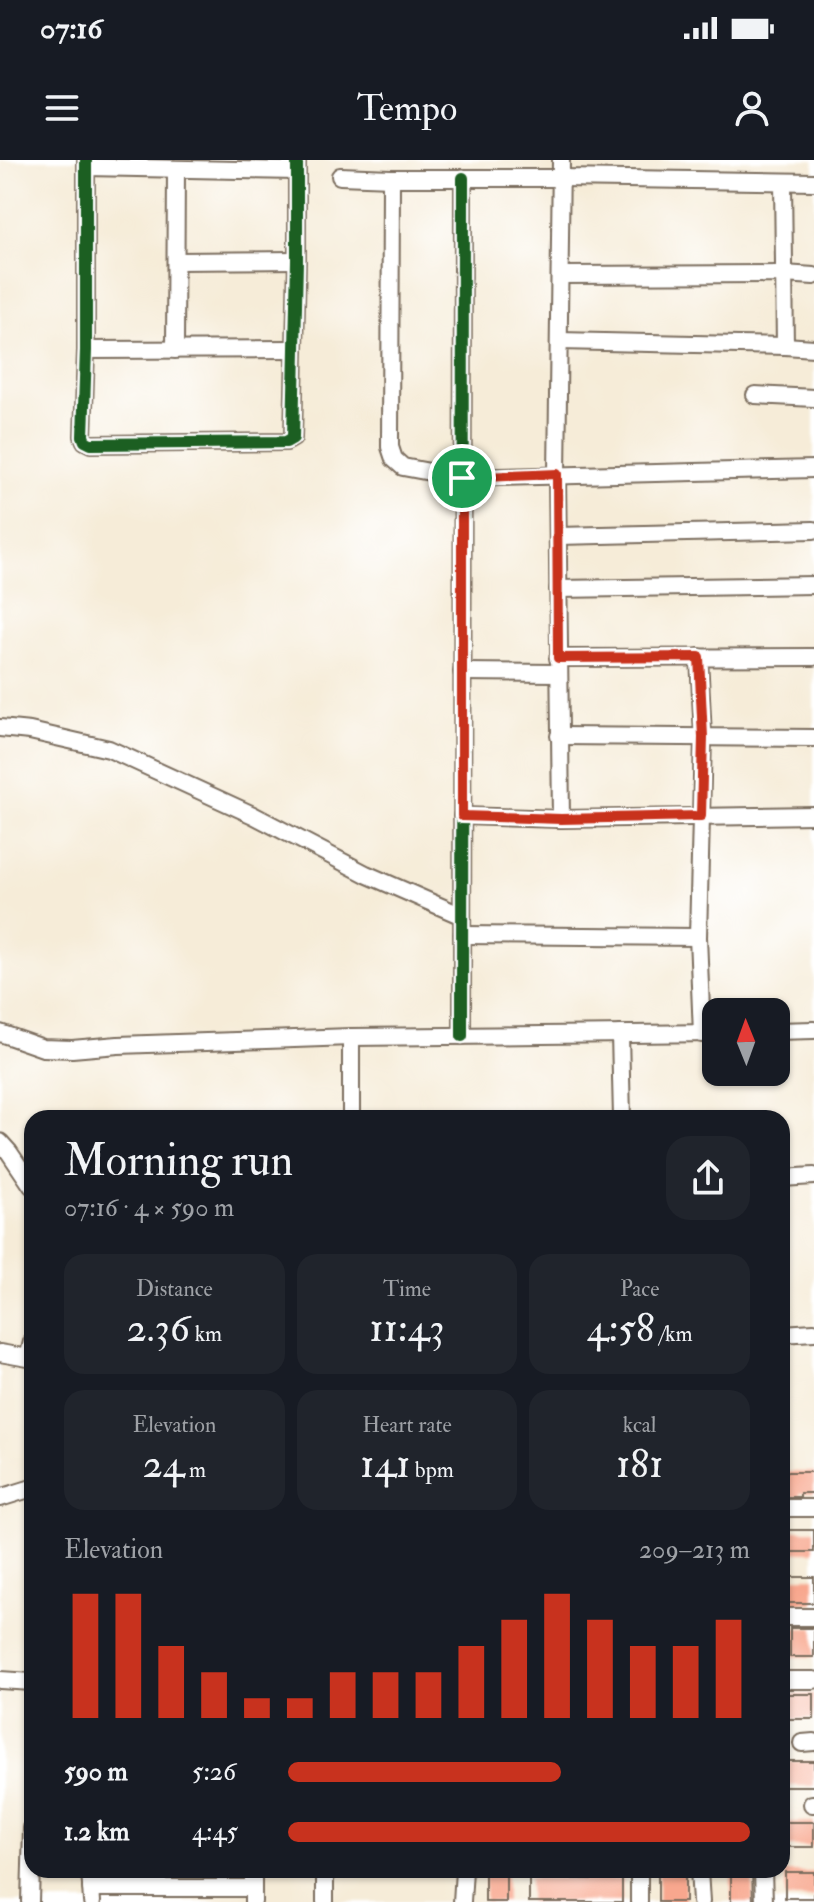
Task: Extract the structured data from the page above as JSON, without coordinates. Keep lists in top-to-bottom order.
{
  "north": "top",
  "page": {
    "status": "07:16",
    "header": "Tempo",
    "heading": ["Morning run", "07:16 · 4 × 590 m"],
    "stats": [
      ["Distance", "2.36 km"],
      ["Time", "11:43"],
      ["Pace", "4:58 /km"],
      ["Elevation", "24 m"],
      ["Heart rate", "141 bpm"],
      ["kcal", "181"]
    ],
    "chart": ["Elevation", "209–213 m"],
    "list": [
      {
        "name": "590 m",
        "note": "5:26"
      },
      {
        "name": "1.2 km",
        "note": "4:45"
      }
    ]
  }
}
